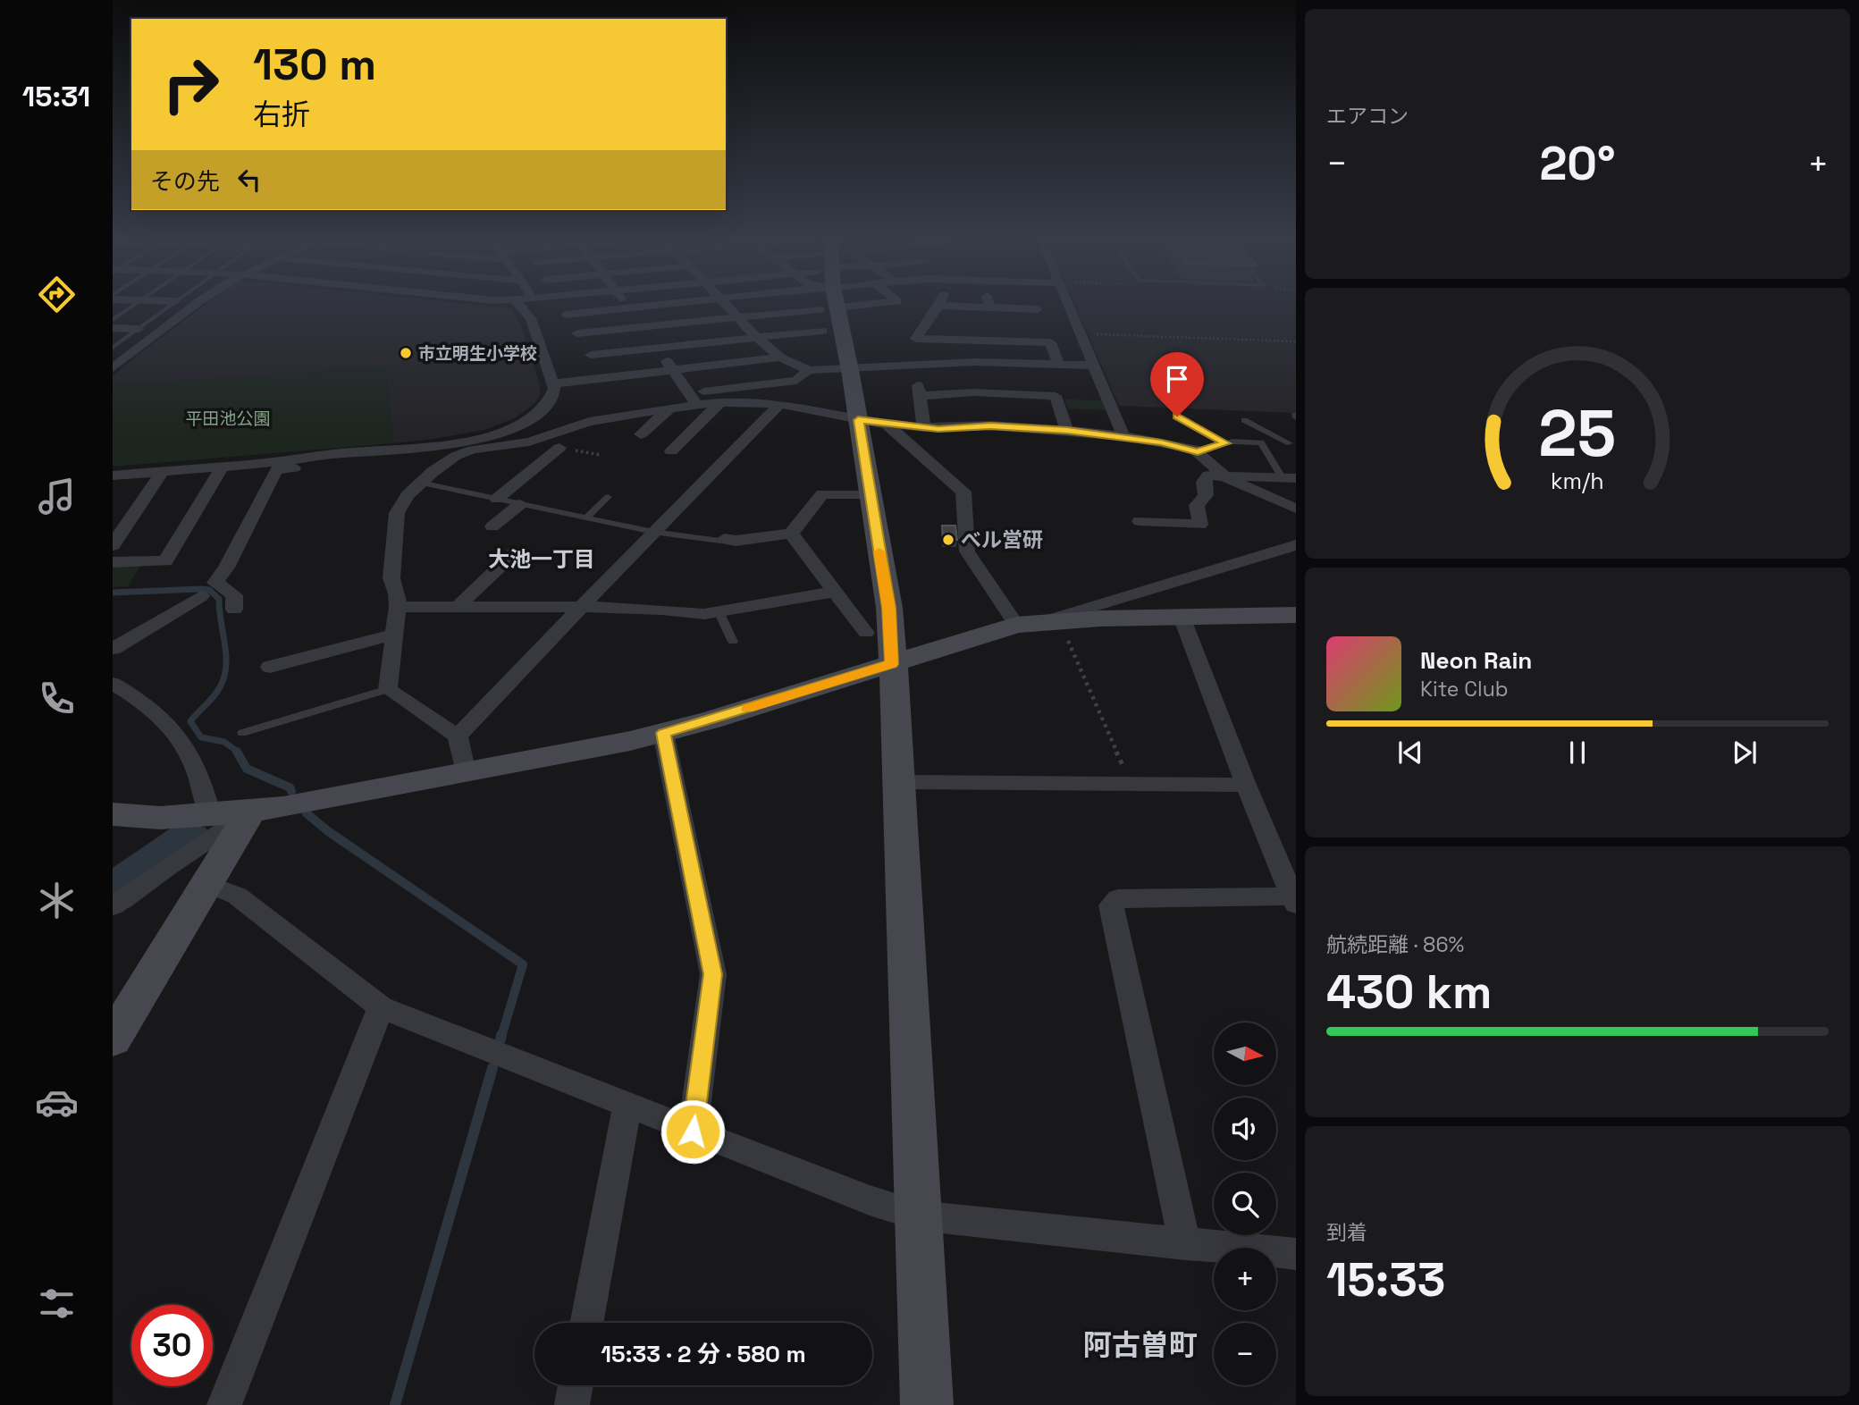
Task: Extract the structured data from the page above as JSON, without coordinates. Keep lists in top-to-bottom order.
{
  "districts": ["大池一丁目", "阿古曽町"],
  "parks": ["平田池公園"],
  "places": ["市立明生小学校", "べル営研"],
  "north": "right",
  "page": {
    "tabs": "15:31",
    "tile": [
      "エアコン",
      ["航続距離 · 86%", "430 km"],
      ["到着", "15:33"]
    ],
    "turn": ["130 m", "右折"],
    "heat": ["−", "20°", "+"],
    "then": "その先",
    "song": ["Neon Rain", "Kite Club"],
    "map_buttons": ["+", "−"],
    "limit": "30",
    "trip": "15:33 · 2 分 · 580 m",
    "gauge": ["25", "km/h"]
  }
}
